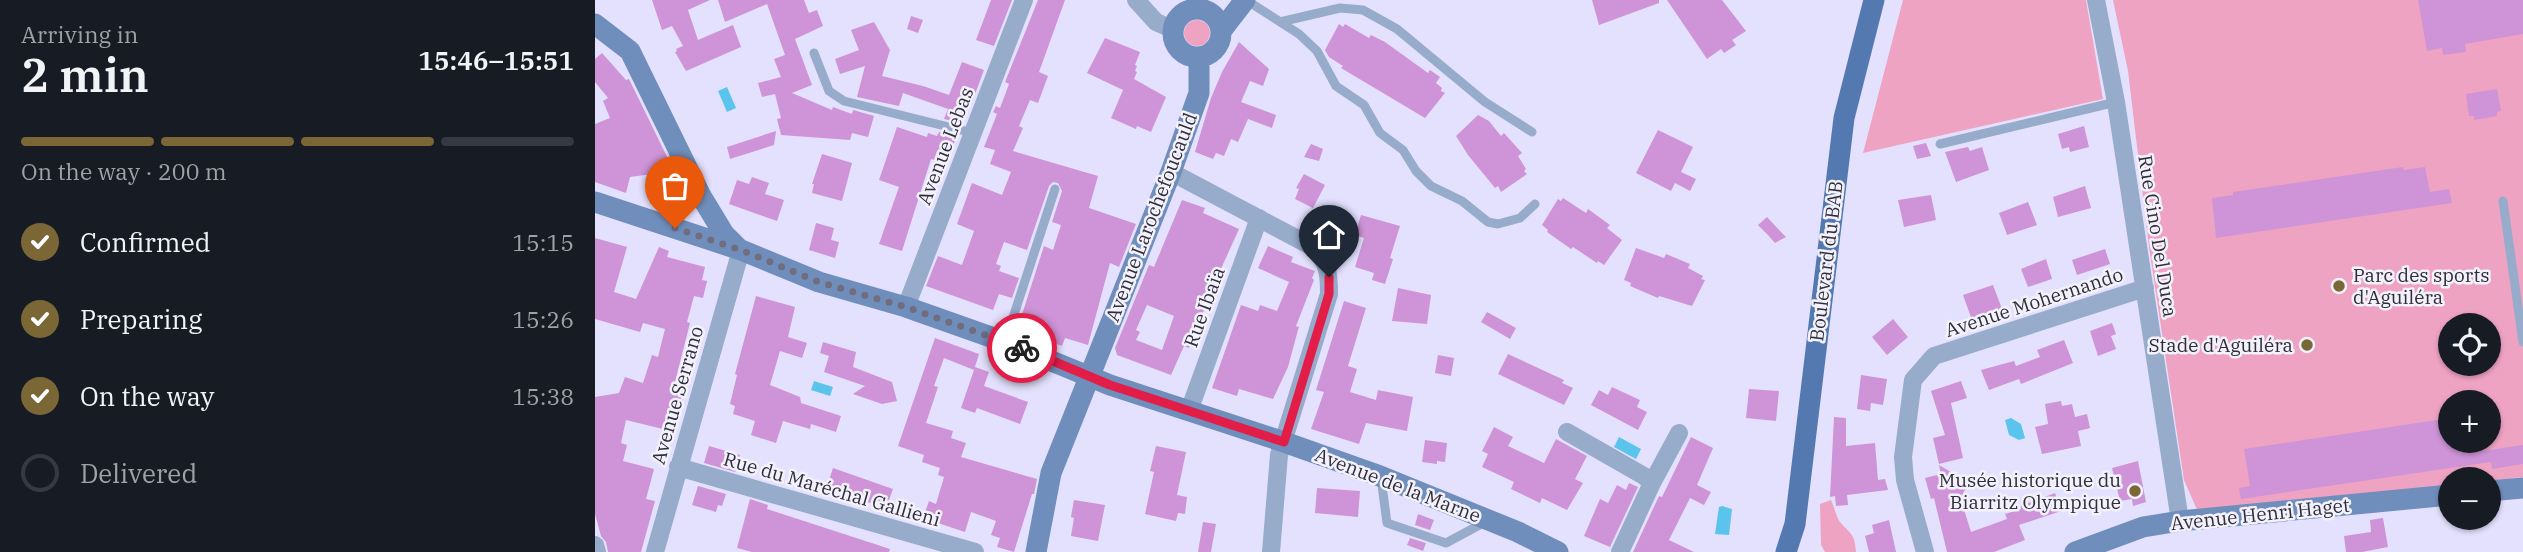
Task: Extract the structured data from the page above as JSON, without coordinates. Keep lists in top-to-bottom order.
{
  "streets": {
    "main road": [
      "Avenue Larochefoucauld",
      "Boulevard du BAB",
      "Avenue de la Marne",
      "Avenue Henri Haget"
    ],
    "street": [
      "Avenue Lebas",
      "Rue Cino Del Duca",
      "Avenue Mohernando",
      "Rue Ibaïa",
      "Avenue Serrano",
      "Rue du Maréchal Gallieni"
    ]
  },
  "crossings": [
    ["Avenue Lebas", "Avenue de la Marne"],
    ["Avenue Larochefoucauld", "Avenue de la Marne"],
    ["Rue Cino Del Duca", "Avenue Mohernando"],
    ["Rue Cino Del Duca", "Avenue Henri Haget"],
    ["Rue Ibaïa", "Avenue de la Marne"],
    ["Avenue Serrano", "Avenue de la Marne"],
    ["Avenue Serrano", "Rue du Maréchal Gallieni"]
  ],
  "places": ["Parc des sports d'Aguiléra", "Stade d'Aguiléra", "Musée historique du Biarritz Olympique"],
  "page": {
    "heading": ["2 min", "Arriving in", "15:46–15:51"],
    "bar": "On the way · 200 m",
    "list": [
      ["Confirmed", "15:15"],
      ["Preparing", "15:26"],
      ["On the way", "15:38"],
      "Delivered"
    ],
    "map_buttons": ["+", "−"]
  }
}
